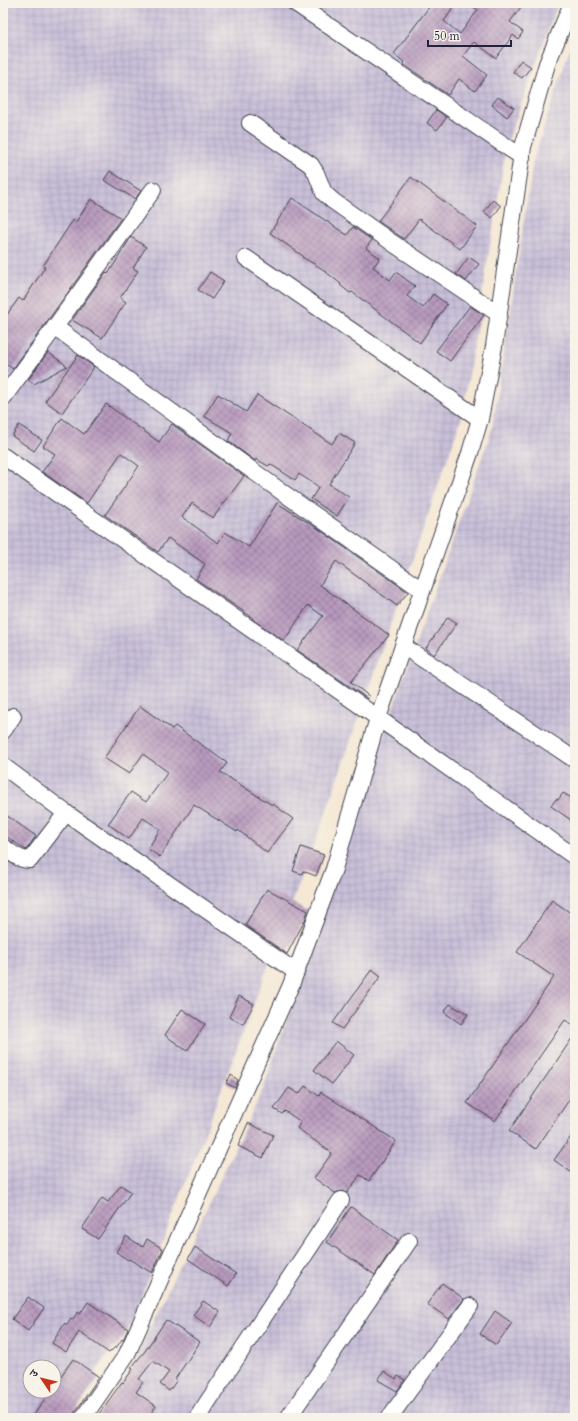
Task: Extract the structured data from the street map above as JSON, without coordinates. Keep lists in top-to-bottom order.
{
  "scale_bar": "50 m",
  "north": "top left"
}
